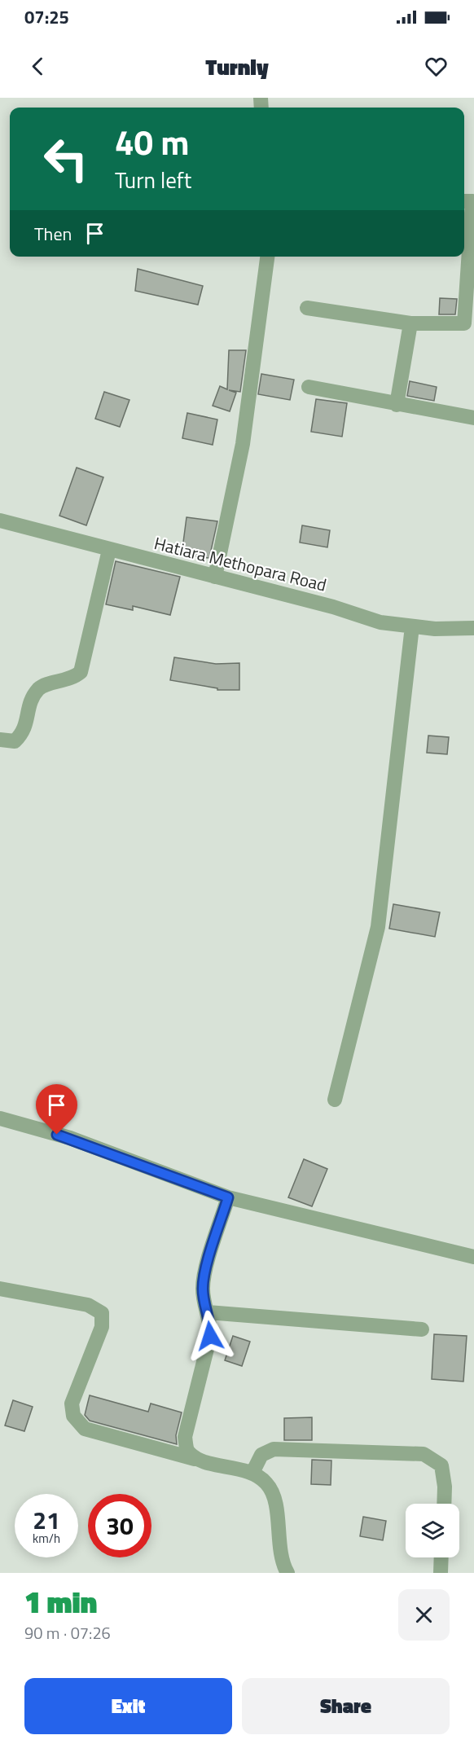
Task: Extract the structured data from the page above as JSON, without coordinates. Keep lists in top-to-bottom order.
{
  "streets": {
    "street": ["Hatiara Methopara Road"]
  },
  "page": {
    "status": "07:25",
    "header": "Turnly",
    "turn": ["40 m", "Turn left"],
    "then": "Then",
    "speed": "21 km/h",
    "limit": "30",
    "heading": ["1 min", "90 m · 07:26"],
    "buttons": ["Exit", "Share"]
  }
}
